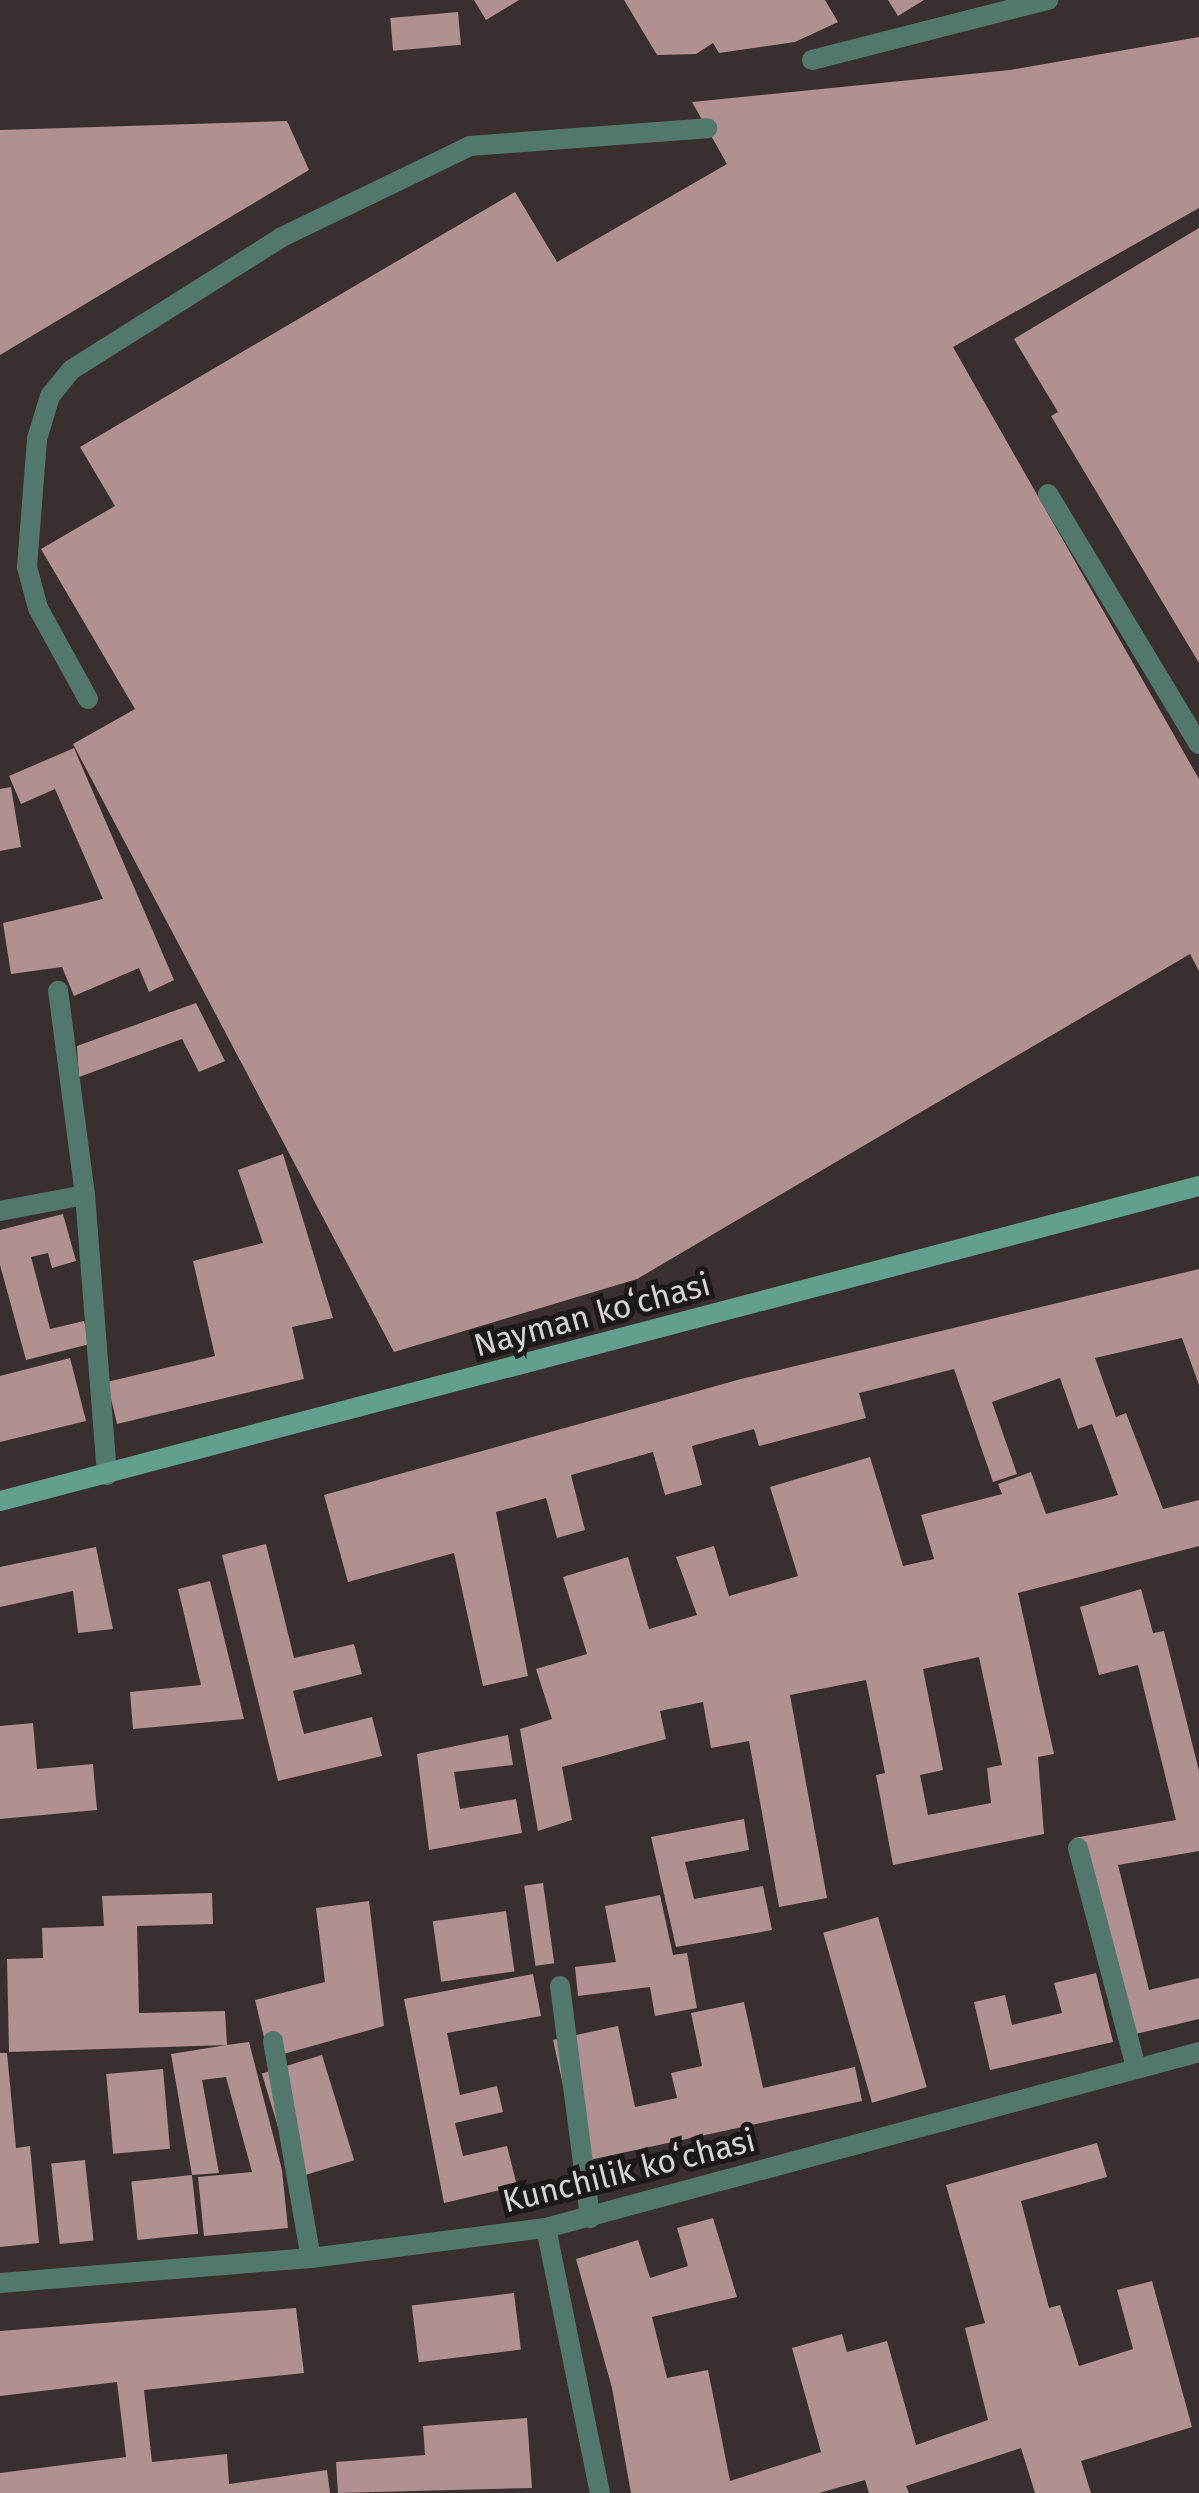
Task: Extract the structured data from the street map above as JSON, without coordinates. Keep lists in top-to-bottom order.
{
  "streets": {
    "main road": ["Nayman koʻchasi"],
    "street": ["Kunchilik koʻchasi"]
  }
}
